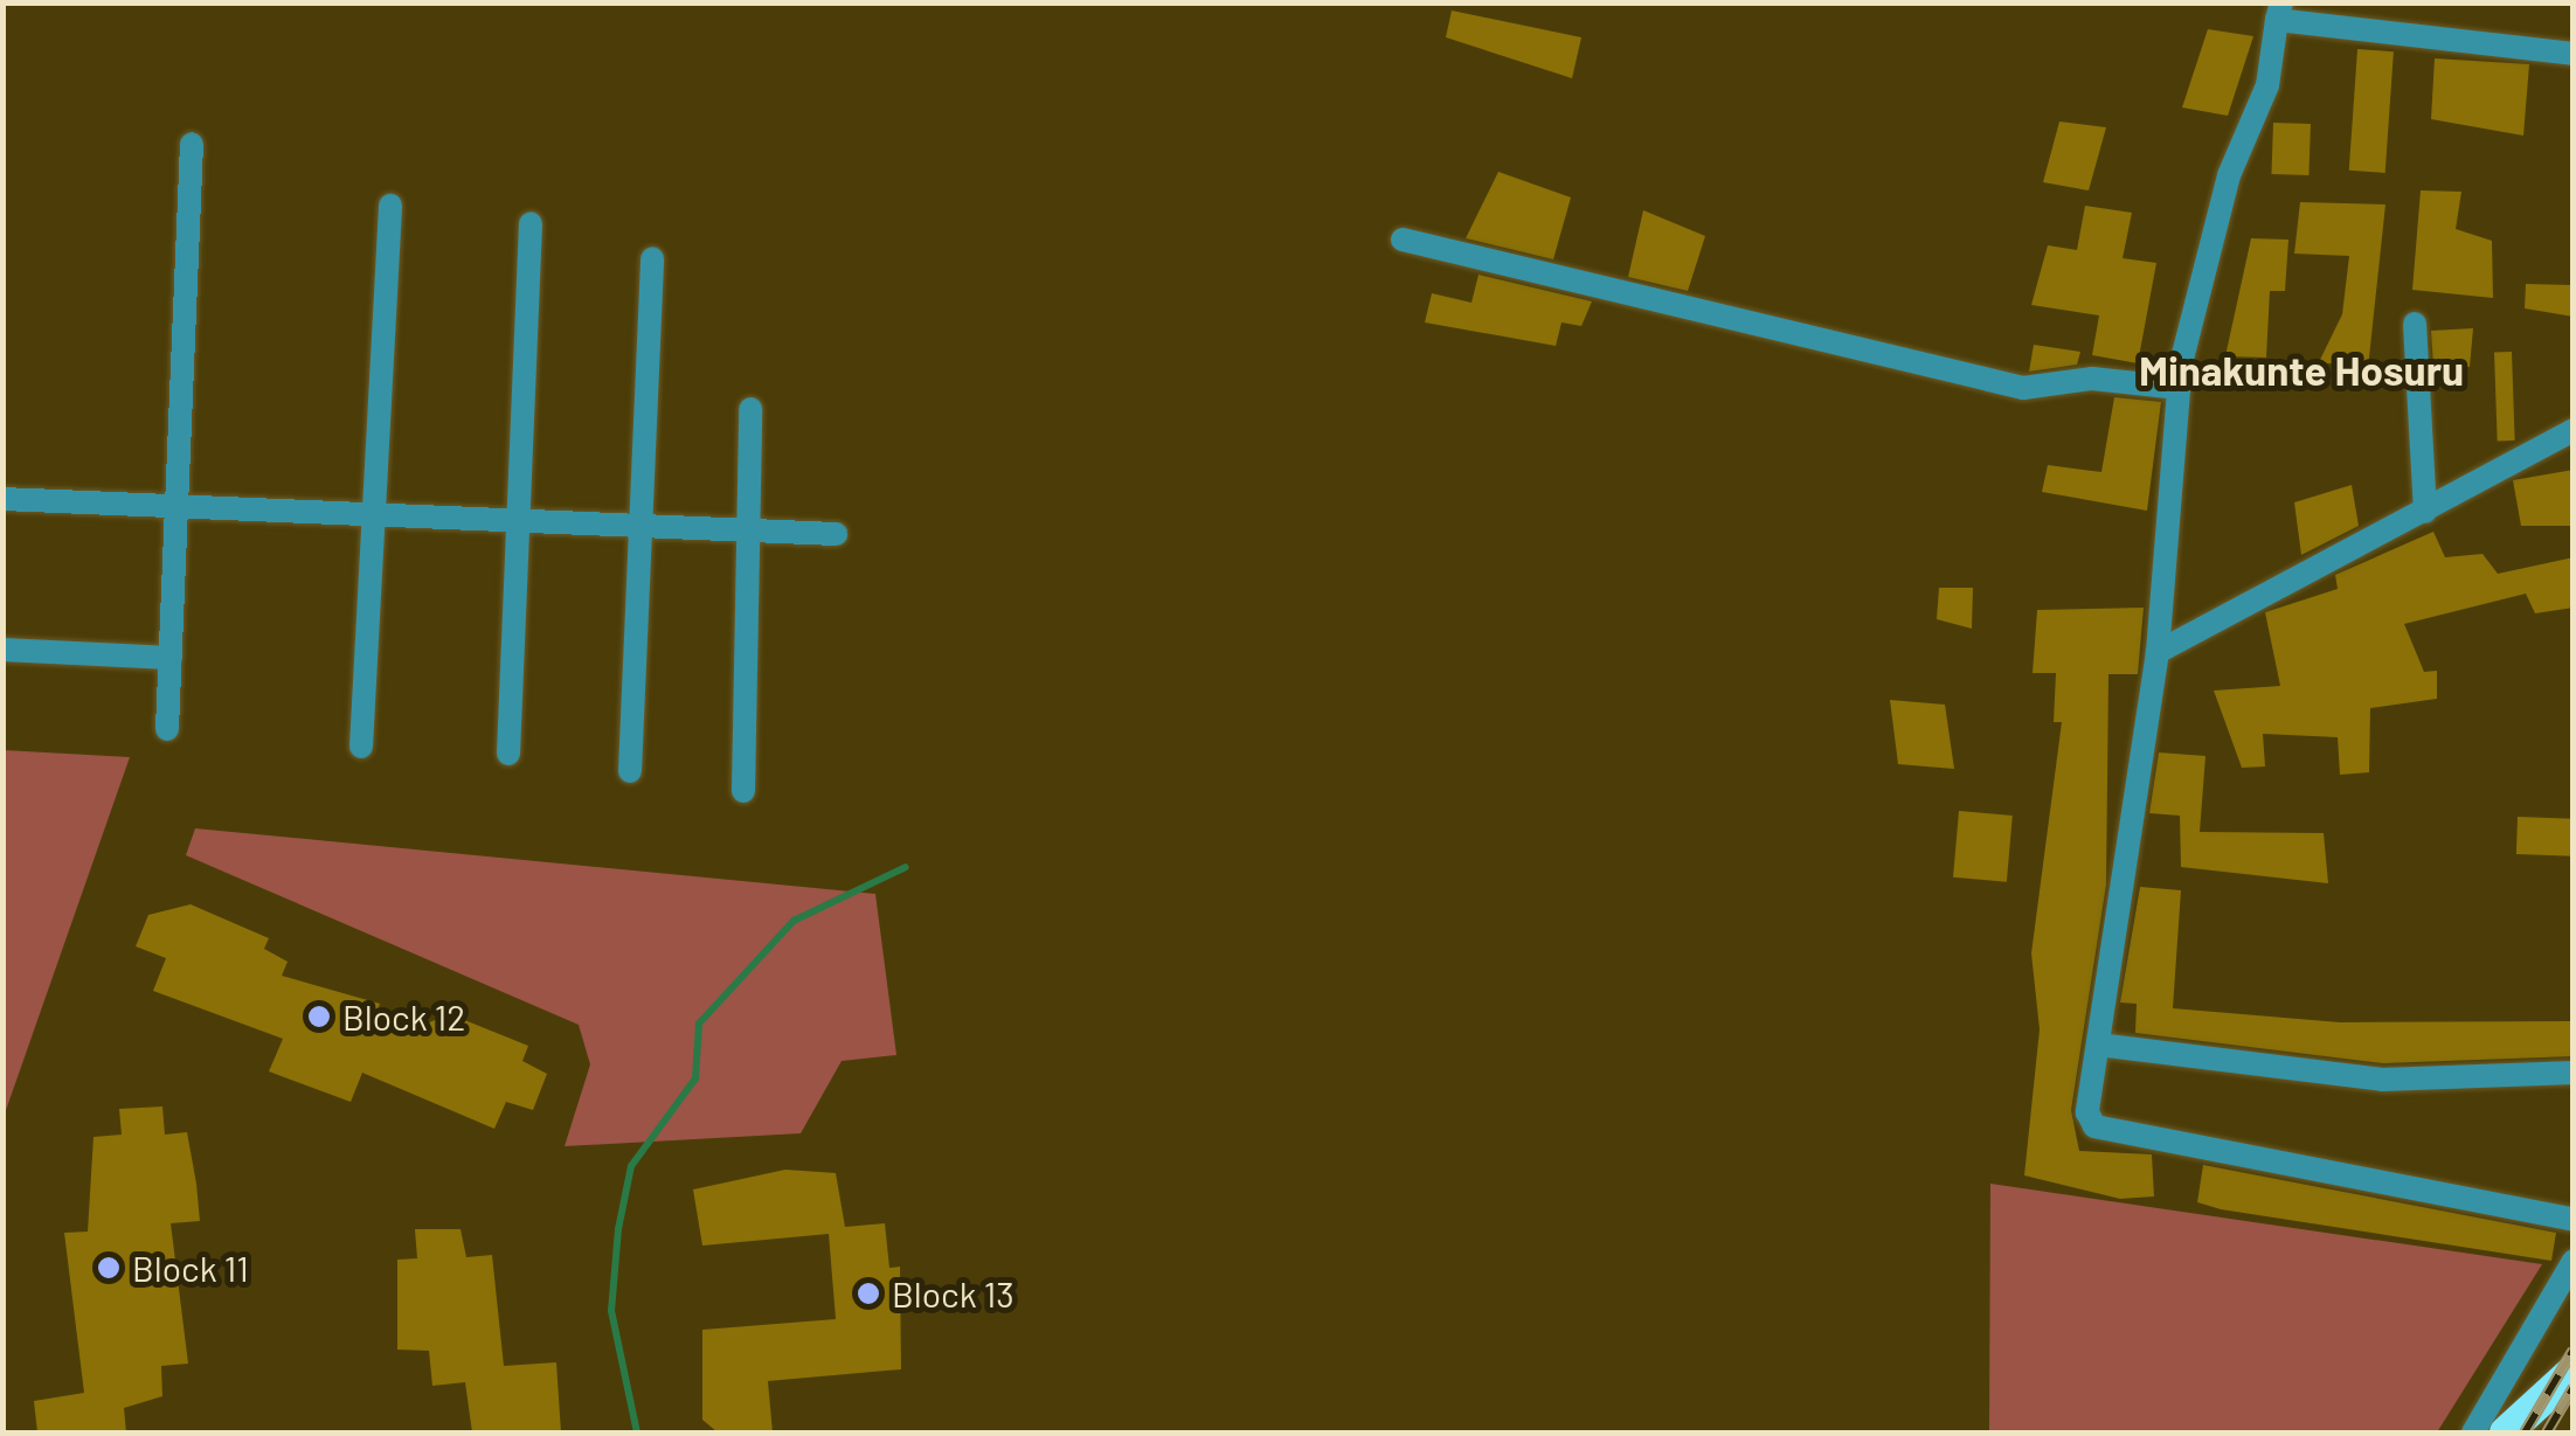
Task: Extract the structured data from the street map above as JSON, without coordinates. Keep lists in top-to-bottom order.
{
  "districts": ["Minakunte Hosuru"],
  "places": ["Block 12", "Block 11", "Block 13"]
}
